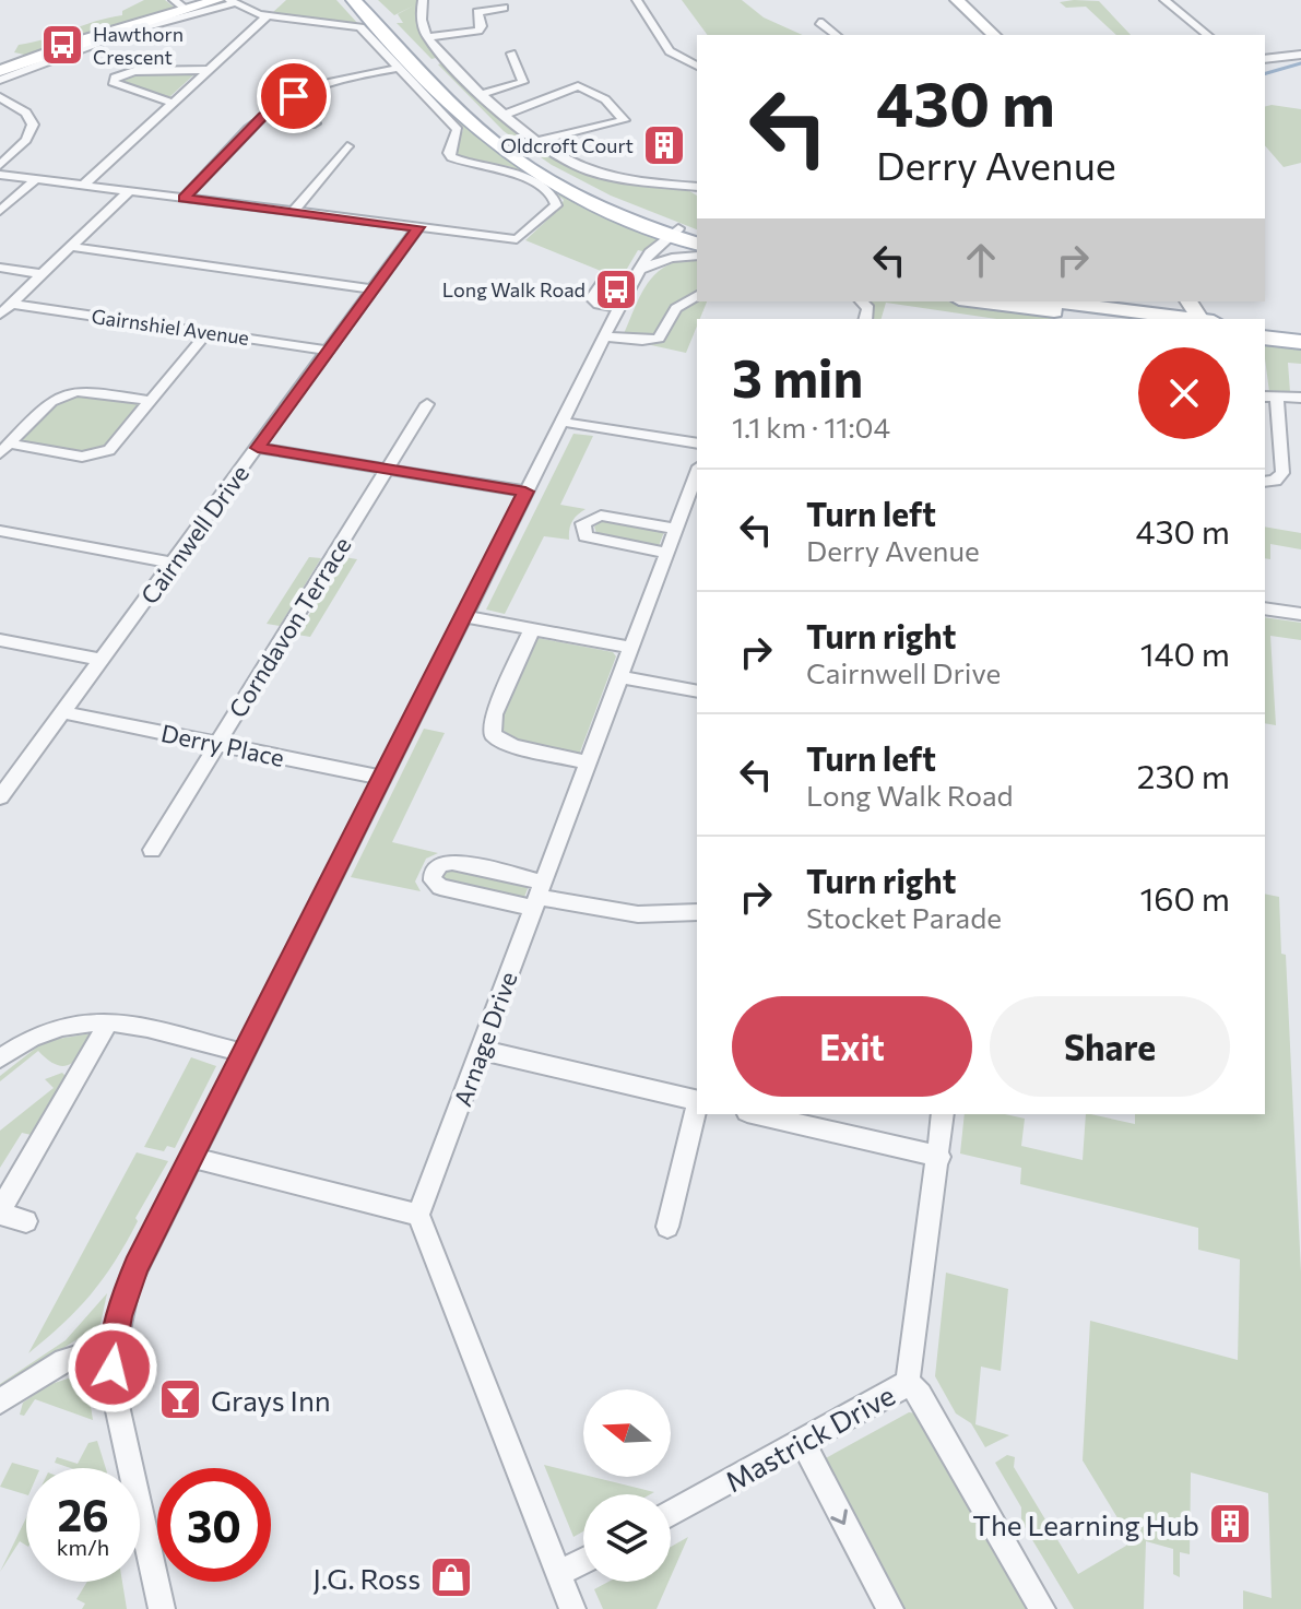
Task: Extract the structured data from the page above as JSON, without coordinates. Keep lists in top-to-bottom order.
{
  "streets": {
    "street": [
      "Gairnshiel Avenue",
      "Cairnwell Drive",
      "Corndavon Terrace",
      "Derry Place",
      "Arnage Drive",
      "Mastrick Drive"
    ]
  },
  "crossings": [
    ["Gairnshiel Avenue", "Cairnwell Drive"],
    ["Cairnwell Drive", "Derry Place"],
    ["Corndavon Terrace", "Derry Place"]
  ],
  "places": {
    "bus stop": ["Hawthorn Crescent", "Long Walk Road"],
    "building": ["Oldcroft Court", "The Learning Hub"],
    "bar": ["Grays Inn"],
    "shop": ["J.G. Ross"]
  },
  "north": "left",
  "page": {
    "turn": ["430 m", "Derry Avenue"],
    "heading": ["3 min", "1.1 km · 11:04"],
    "list": [
      {
        "name": "Turn left",
        "note": "Derry Avenue",
        "value": "430 m"
      },
      {
        "name": "Turn right",
        "note": "Cairnwell Drive",
        "value": "140 m"
      },
      {
        "name": "Turn left",
        "note": "Long Walk Road",
        "value": "230 m"
      },
      {
        "name": "Turn right",
        "note": "Stocket Parade",
        "value": "160 m"
      }
    ],
    "buttons": ["Exit", "Share"],
    "speed": "26 km/h",
    "limit": "30"
  }
}
